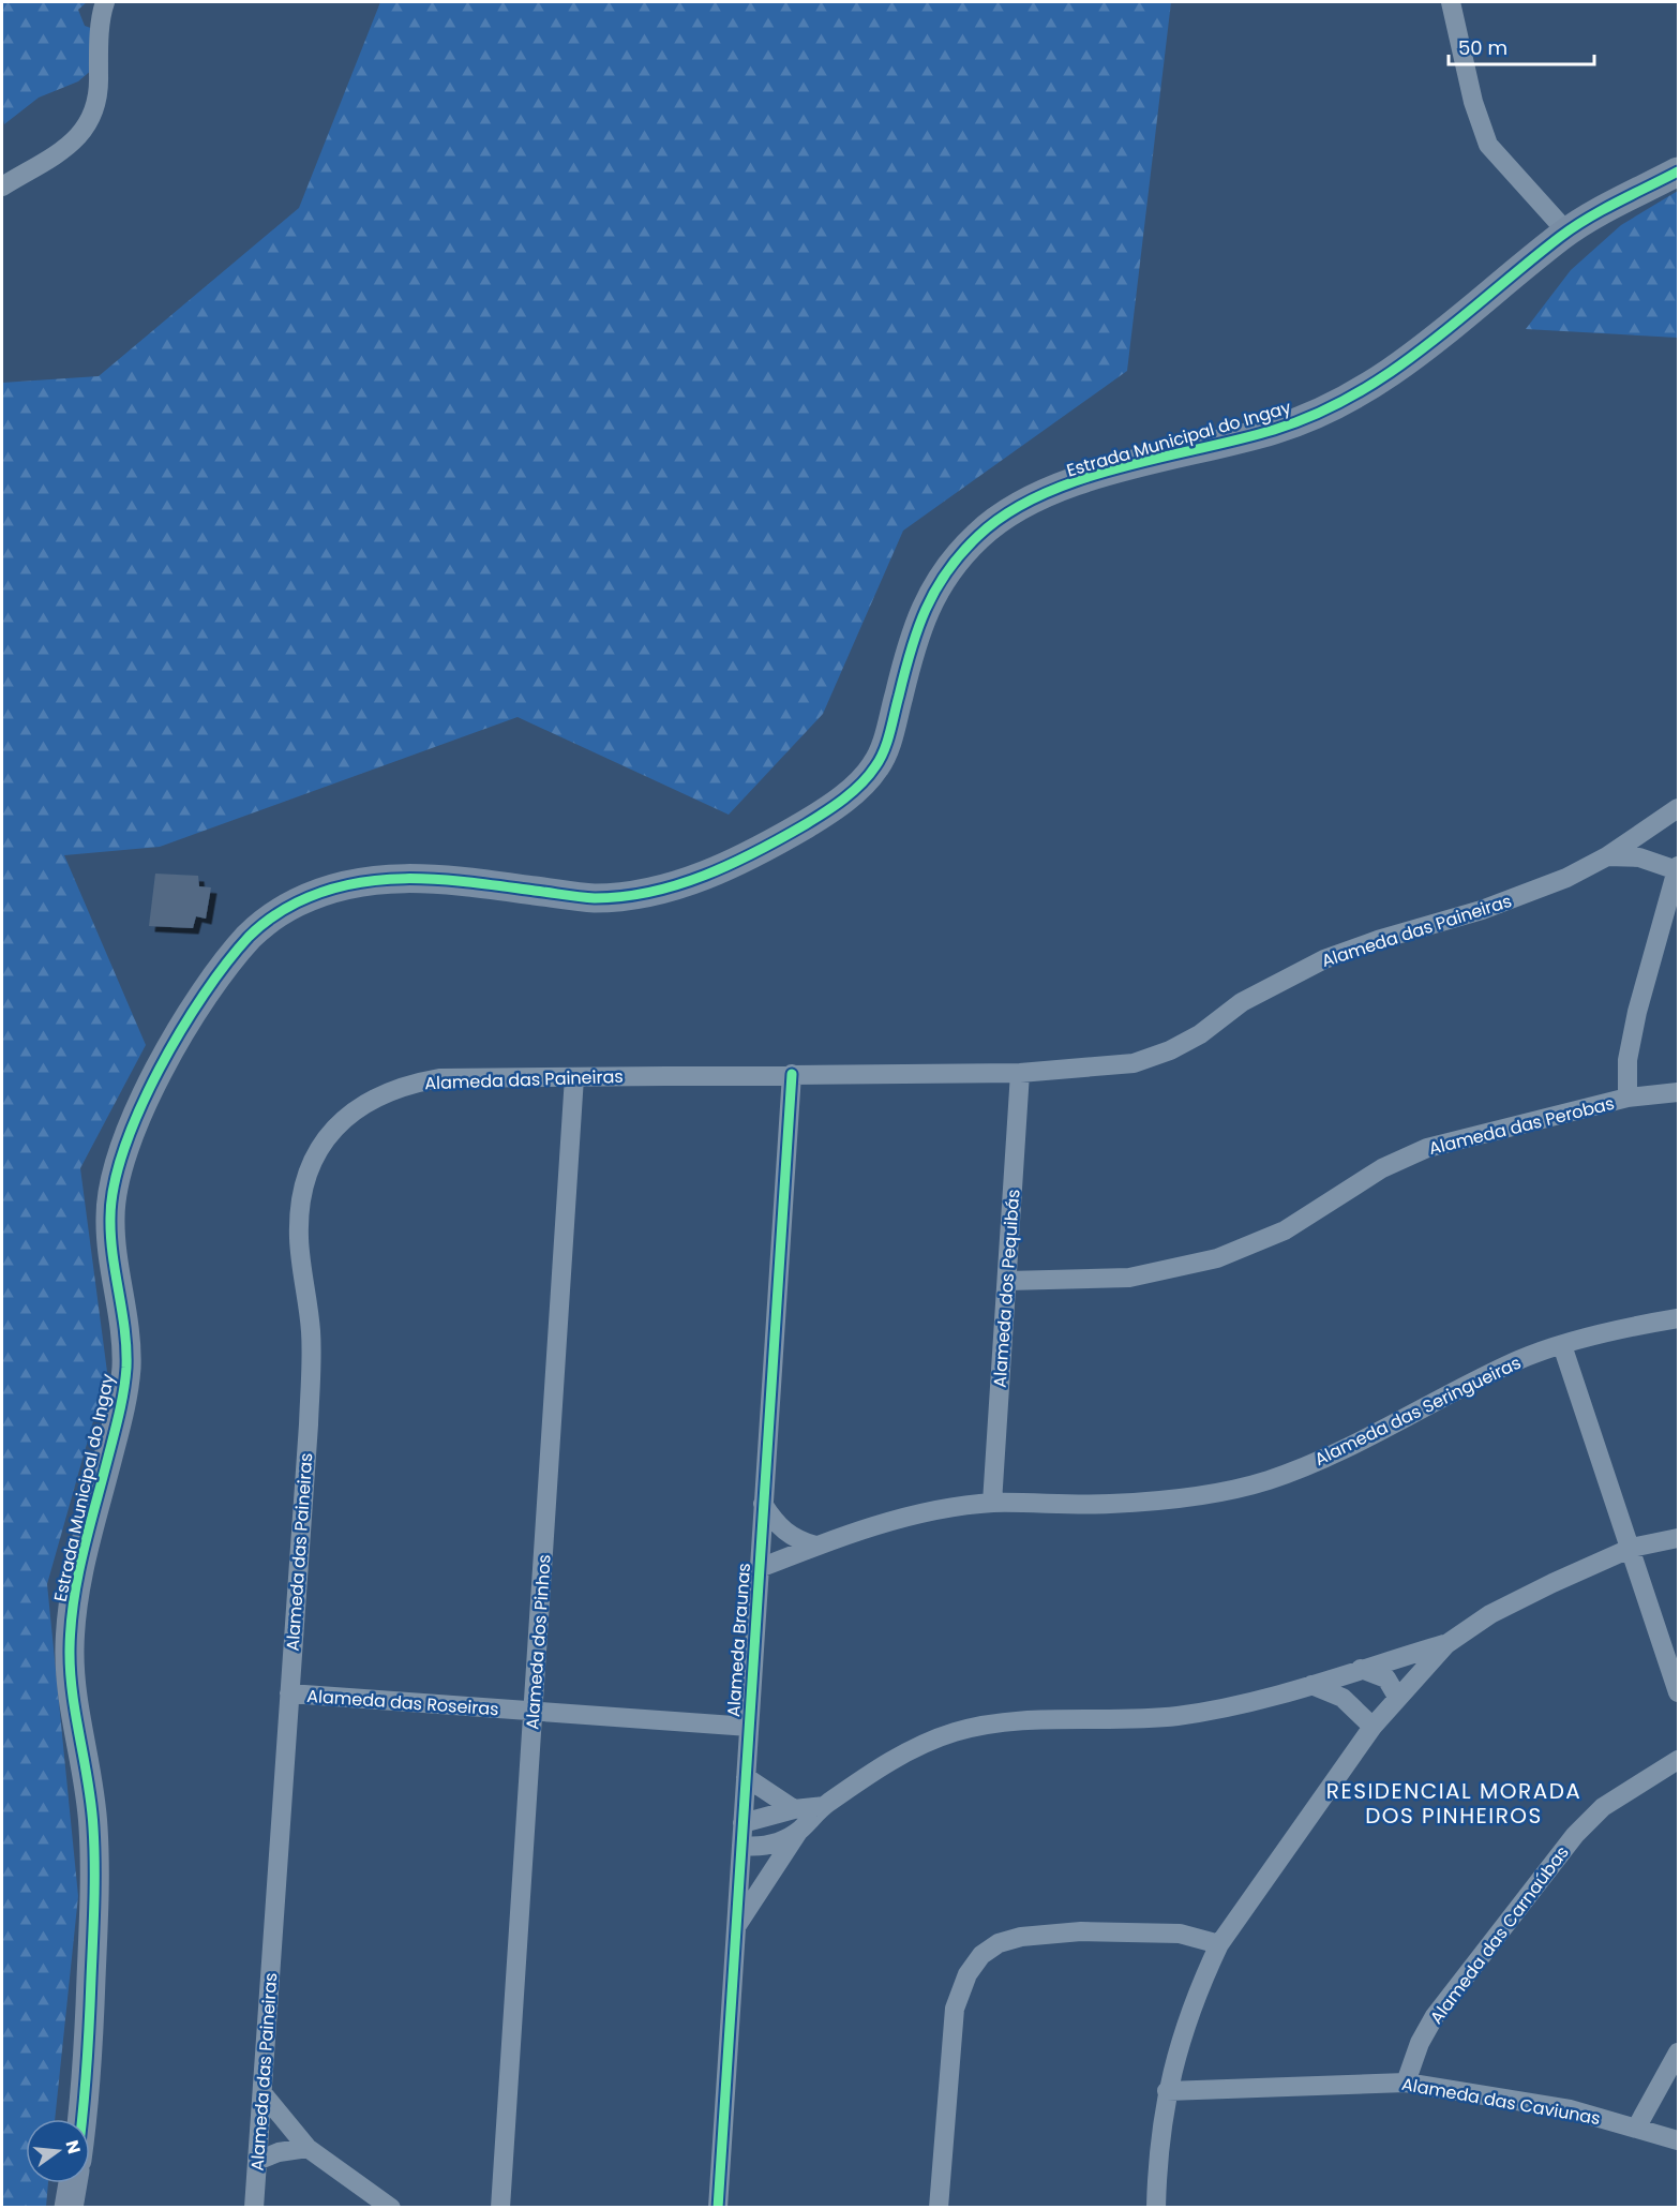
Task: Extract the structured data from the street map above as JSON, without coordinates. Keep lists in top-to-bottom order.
{
  "streets": {
    "street": [
      "Estrada Municipal do Ingay",
      "Alameda das Paineiras",
      "Alameda das Perobas",
      "Alameda dos Pequibás",
      "Alameda das Seringueiras",
      "Alameda Braunas",
      "Alameda dos Pinhos",
      "Alameda das Roseiras",
      "Alameda das Carnaúbas",
      "Alameda das Caviunas"
    ]
  },
  "crossings": [
    ["Alameda das Paineiras", "Alameda dos Pequibás"],
    ["Alameda das Paineiras", "Alameda Braunas"],
    ["Alameda das Paineiras", "Alameda dos Pinhos"],
    ["Alameda das Paineiras", "Alameda das Roseiras"],
    ["Alameda das Perobas", "Alameda dos Pequibás"],
    ["Alameda dos Pequibás", "Alameda das Seringueiras"],
    ["Alameda das Seringueiras", "Alameda Braunas"],
    ["Alameda Braunas", "Alameda das Roseiras"],
    ["Alameda dos Pinhos", "Alameda das Roseiras"],
    ["Alameda das Carnaúbas", "Alameda das Caviunas"]
  ],
  "districts": ["RESIDENCIAL MORADA DOS PINHEIROS"],
  "scale_bar": "50 m",
  "north": "right"
}
